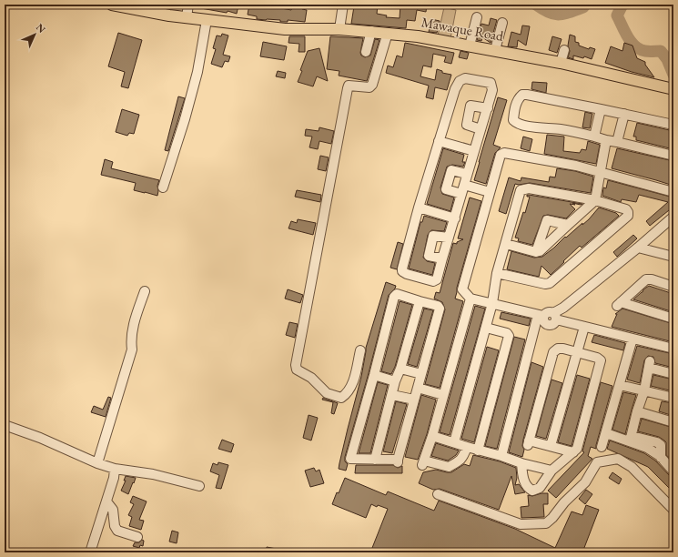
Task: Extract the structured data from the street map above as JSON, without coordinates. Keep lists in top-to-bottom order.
{
  "streets": {
    "main road": ["Mawaque Road"]
  },
  "north": "top right"
}
